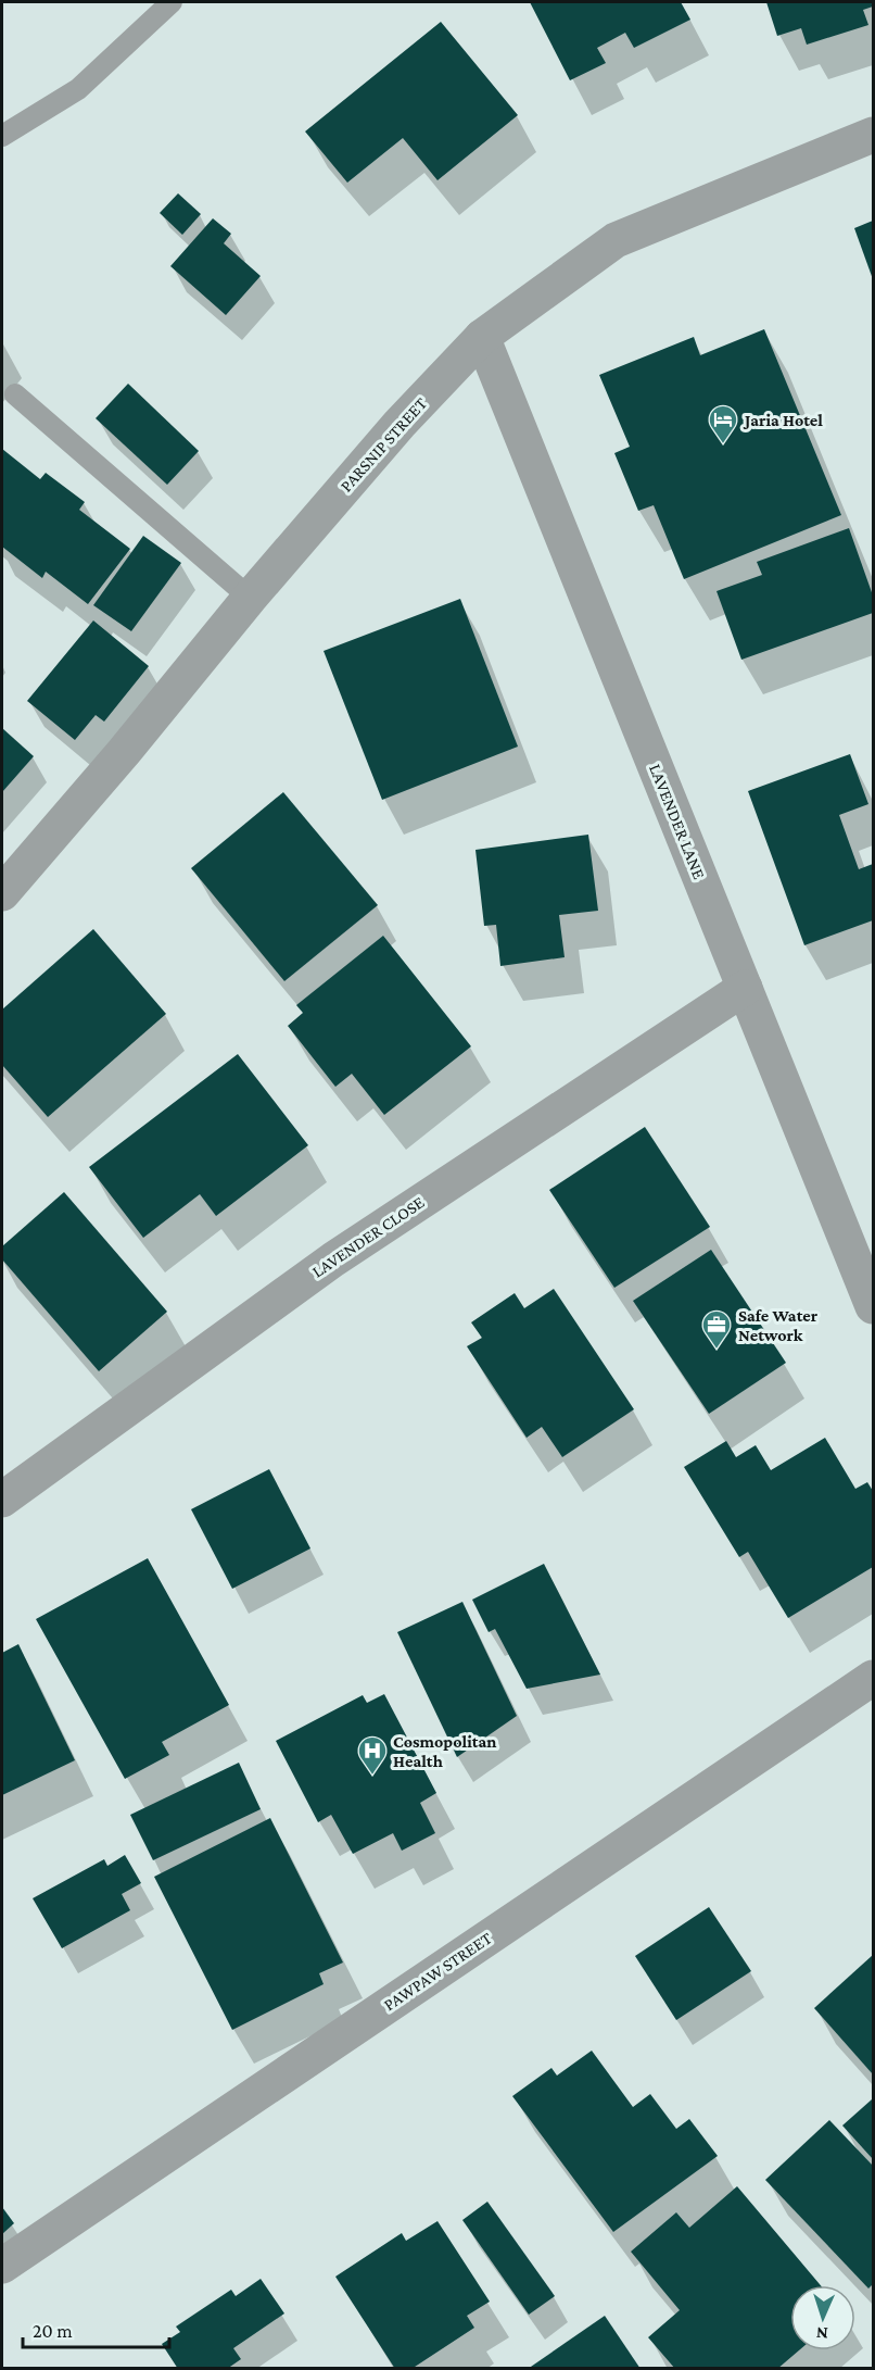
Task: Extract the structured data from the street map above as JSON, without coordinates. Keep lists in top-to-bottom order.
{
  "streets": {
    "street": [
      "PARSNIP STREET",
      "LAVENDER LANE",
      "LAVENDER CLOSE",
      "PAWPAW STREET"
    ]
  },
  "crossings": [
    ["PARSNIP STREET", "LAVENDER LANE"],
    ["LAVENDER LANE", "LAVENDER CLOSE"]
  ],
  "places": {
    "hotel": ["Jaria Hotel"],
    "office": ["Safe Water Network"],
    "hospital": ["Cosmopolitan Health"]
  },
  "scale_bar": "20 m",
  "north": "bottom"
}
